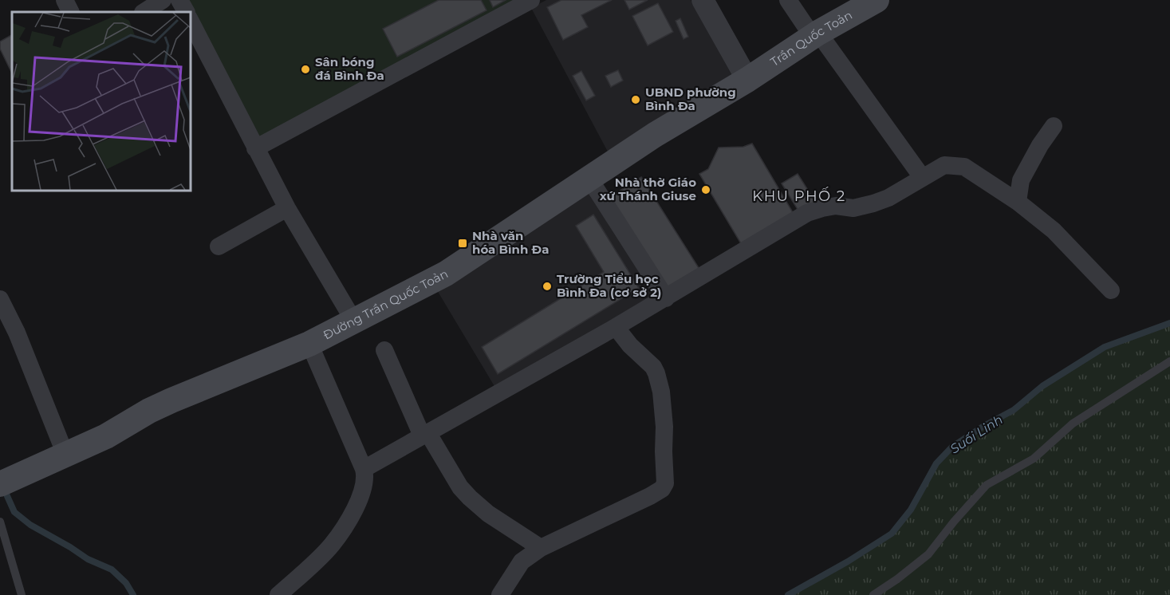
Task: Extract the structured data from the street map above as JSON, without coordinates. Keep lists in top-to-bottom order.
{
  "streets": {
    "main road": ["Trần Quốc Toản", "Đường Trần Quốc Toản"]
  },
  "crossings": [
    ["Trần Quốc Toản", "Đường Trần Quốc Toản"]
  ],
  "districts": ["KHU PHỐ 2"],
  "water": ["Suối Linh"],
  "places": {
    "other": [
      "Sân bóng đá Bình Đa",
      "UBND phường Bình Đa",
      "Nhà thờ Giáo xứ Thánh Giuse",
      "Trường Tiểu học Bình Đa (cơ sở 2)"
    ],
    "transit": ["Nhà văn hóa Bình Đa"]
  }
}
